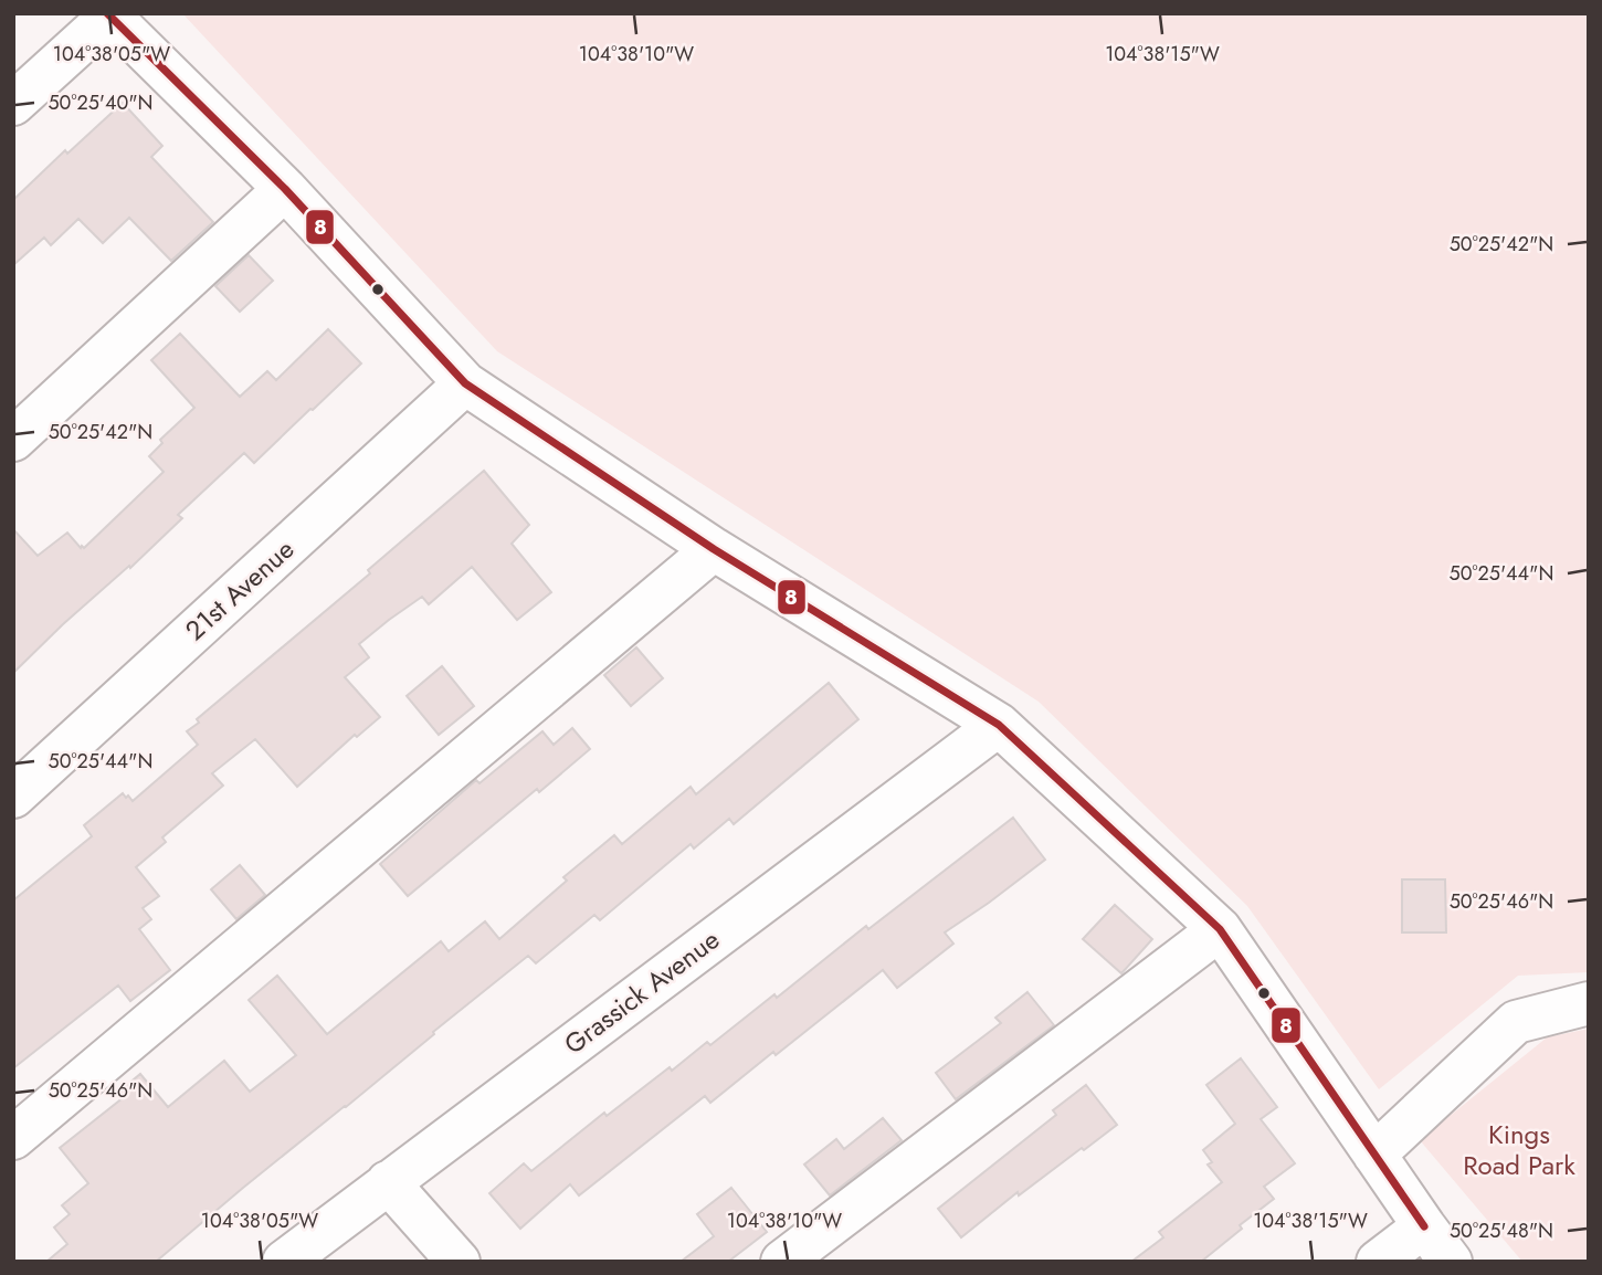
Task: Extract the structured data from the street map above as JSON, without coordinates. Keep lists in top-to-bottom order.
{
  "streets": {
    "street": ["21st Avenue", "Grassick Avenue"]
  },
  "parks": ["Kings Road Park"],
  "lines": ["transit line 8"],
  "coordinates": [
    "104°38'05\"W",
    "104°38'10\"W",
    "104°38'15\"W",
    "50°25'40\"N",
    "50°25'42\"N",
    "50°25'44\"N",
    "50°25'46\"N",
    "50°25'48\"N"
  ]
}
